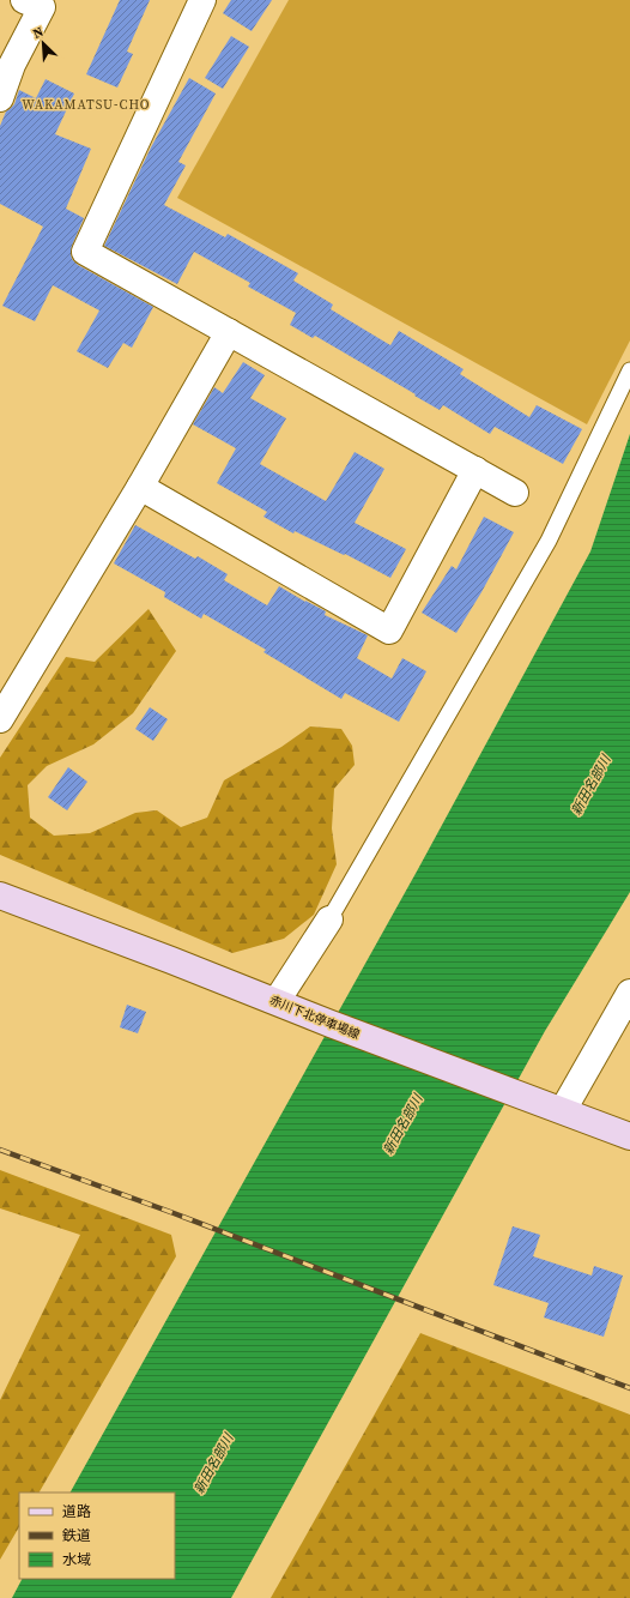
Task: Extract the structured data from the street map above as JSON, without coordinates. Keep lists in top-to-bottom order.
{
  "streets": {
    "main road": ["赤川下北停車場線"]
  },
  "districts": ["WAKAMATSU-CHO"],
  "water": ["新田名部川"],
  "legend": ["道路", "鉄道", "水域"],
  "north": "top left"
}
